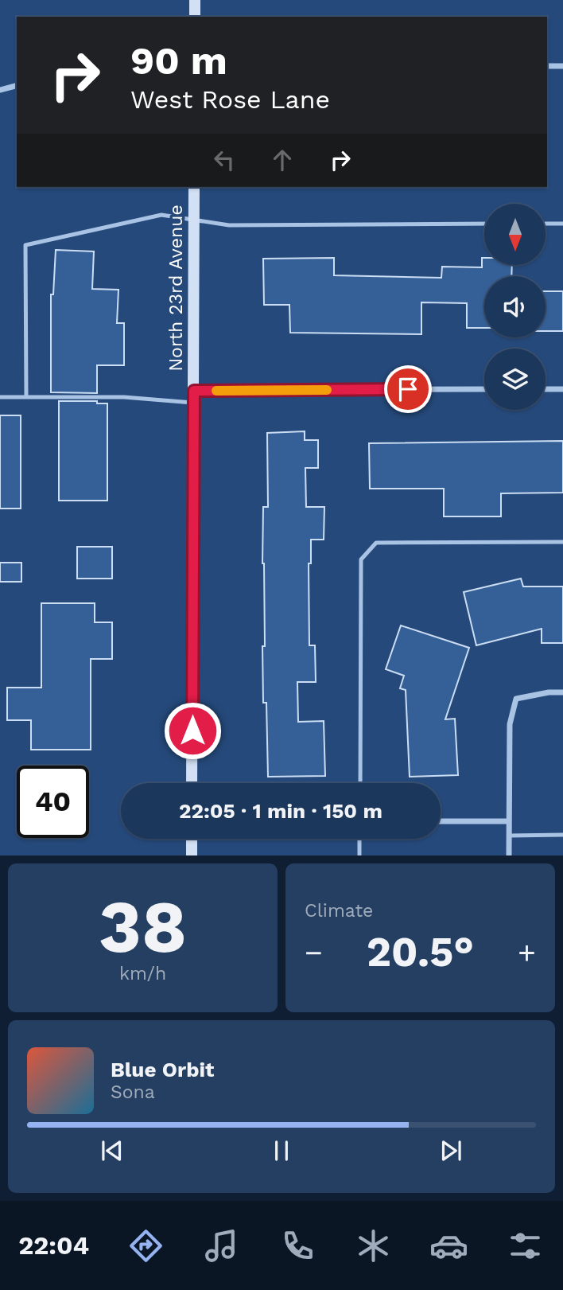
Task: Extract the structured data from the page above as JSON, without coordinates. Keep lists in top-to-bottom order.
{
  "streets": {
    "street": ["North 23rd Avenue"]
  },
  "north": "bottom",
  "page": {
    "turn": ["90 m", "West Rose Lane"],
    "limit": "40",
    "trip": "22:05 · 1 min · 150 m",
    "tile": [
      ["38", "km/h"],
      "Climate"
    ],
    "heat": ["−", "20.5°", "+"],
    "song": ["Blue Orbit", "Sona"],
    "tabs": "22:04"
  }
}
